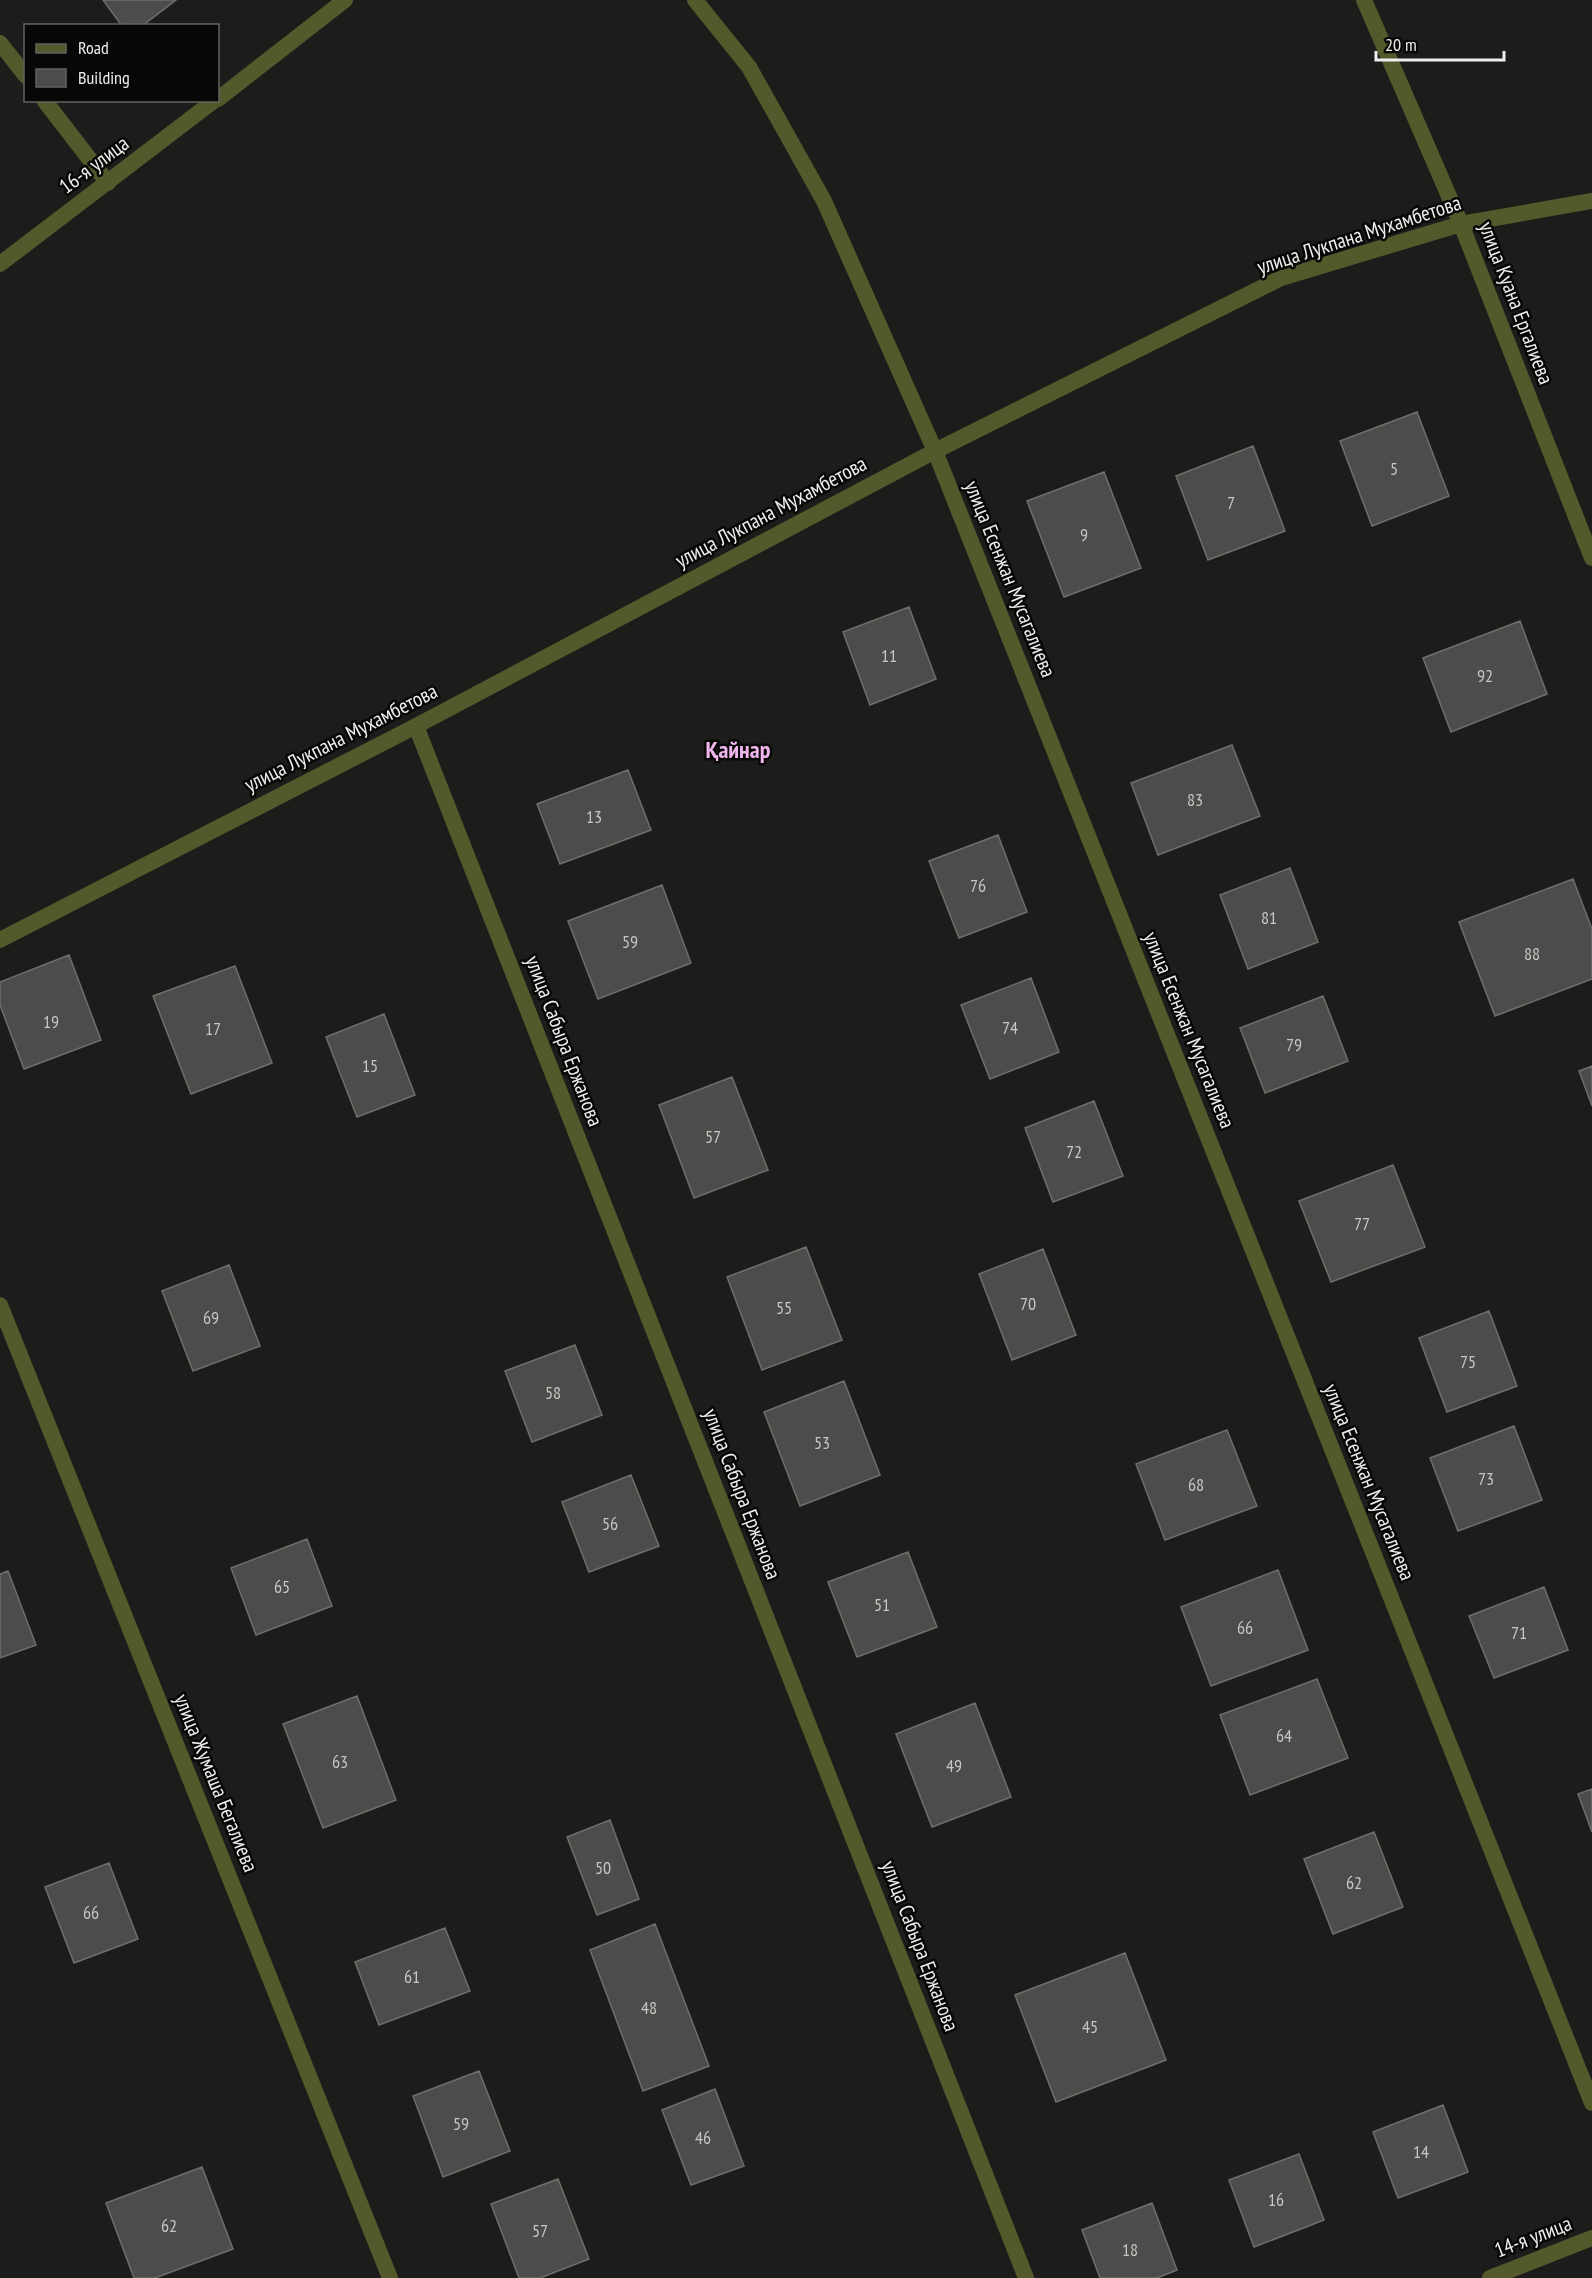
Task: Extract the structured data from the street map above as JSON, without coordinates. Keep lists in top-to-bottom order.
{
  "streets": {
    "street": [
      "16-я улица",
      "улица Лукпана Мухамбетова",
      "улица Куана Ергалиева",
      "улица Есенжан Мусагалиева",
      "улица Сабыра Ержанова",
      "улица Жумаша Бегалиева",
      "14-я улица"
    ]
  },
  "crossings": [
    ["улица Лукпана Мухамбетова", "улица Куана Ергалиева"],
    ["улица Лукпана Мухамбетова", "улица Есенжан Мусагалиева"],
    ["улица Лукпана Мухамбетова", "улица Сабыра Ержанова"]
  ],
  "districts": ["Қайнар"],
  "house_numbers": [
    "5",
    "7",
    "9",
    "11",
    "92",
    "83",
    "13",
    "76",
    "81",
    "59",
    "88",
    "19",
    "74",
    "17",
    "79",
    "15",
    "57",
    "72",
    "77",
    "70",
    "55",
    "69",
    "75",
    "58",
    "53",
    "73",
    "68",
    "56",
    "65",
    "51",
    "66",
    "71",
    "64",
    "63",
    "49",
    "50",
    "62",
    "66",
    "61",
    "48",
    "45",
    "59",
    "46",
    "14",
    "16",
    "62",
    "57",
    "18"
  ],
  "legend": ["Road", "Building"],
  "scale_bar": "20 m"
}
